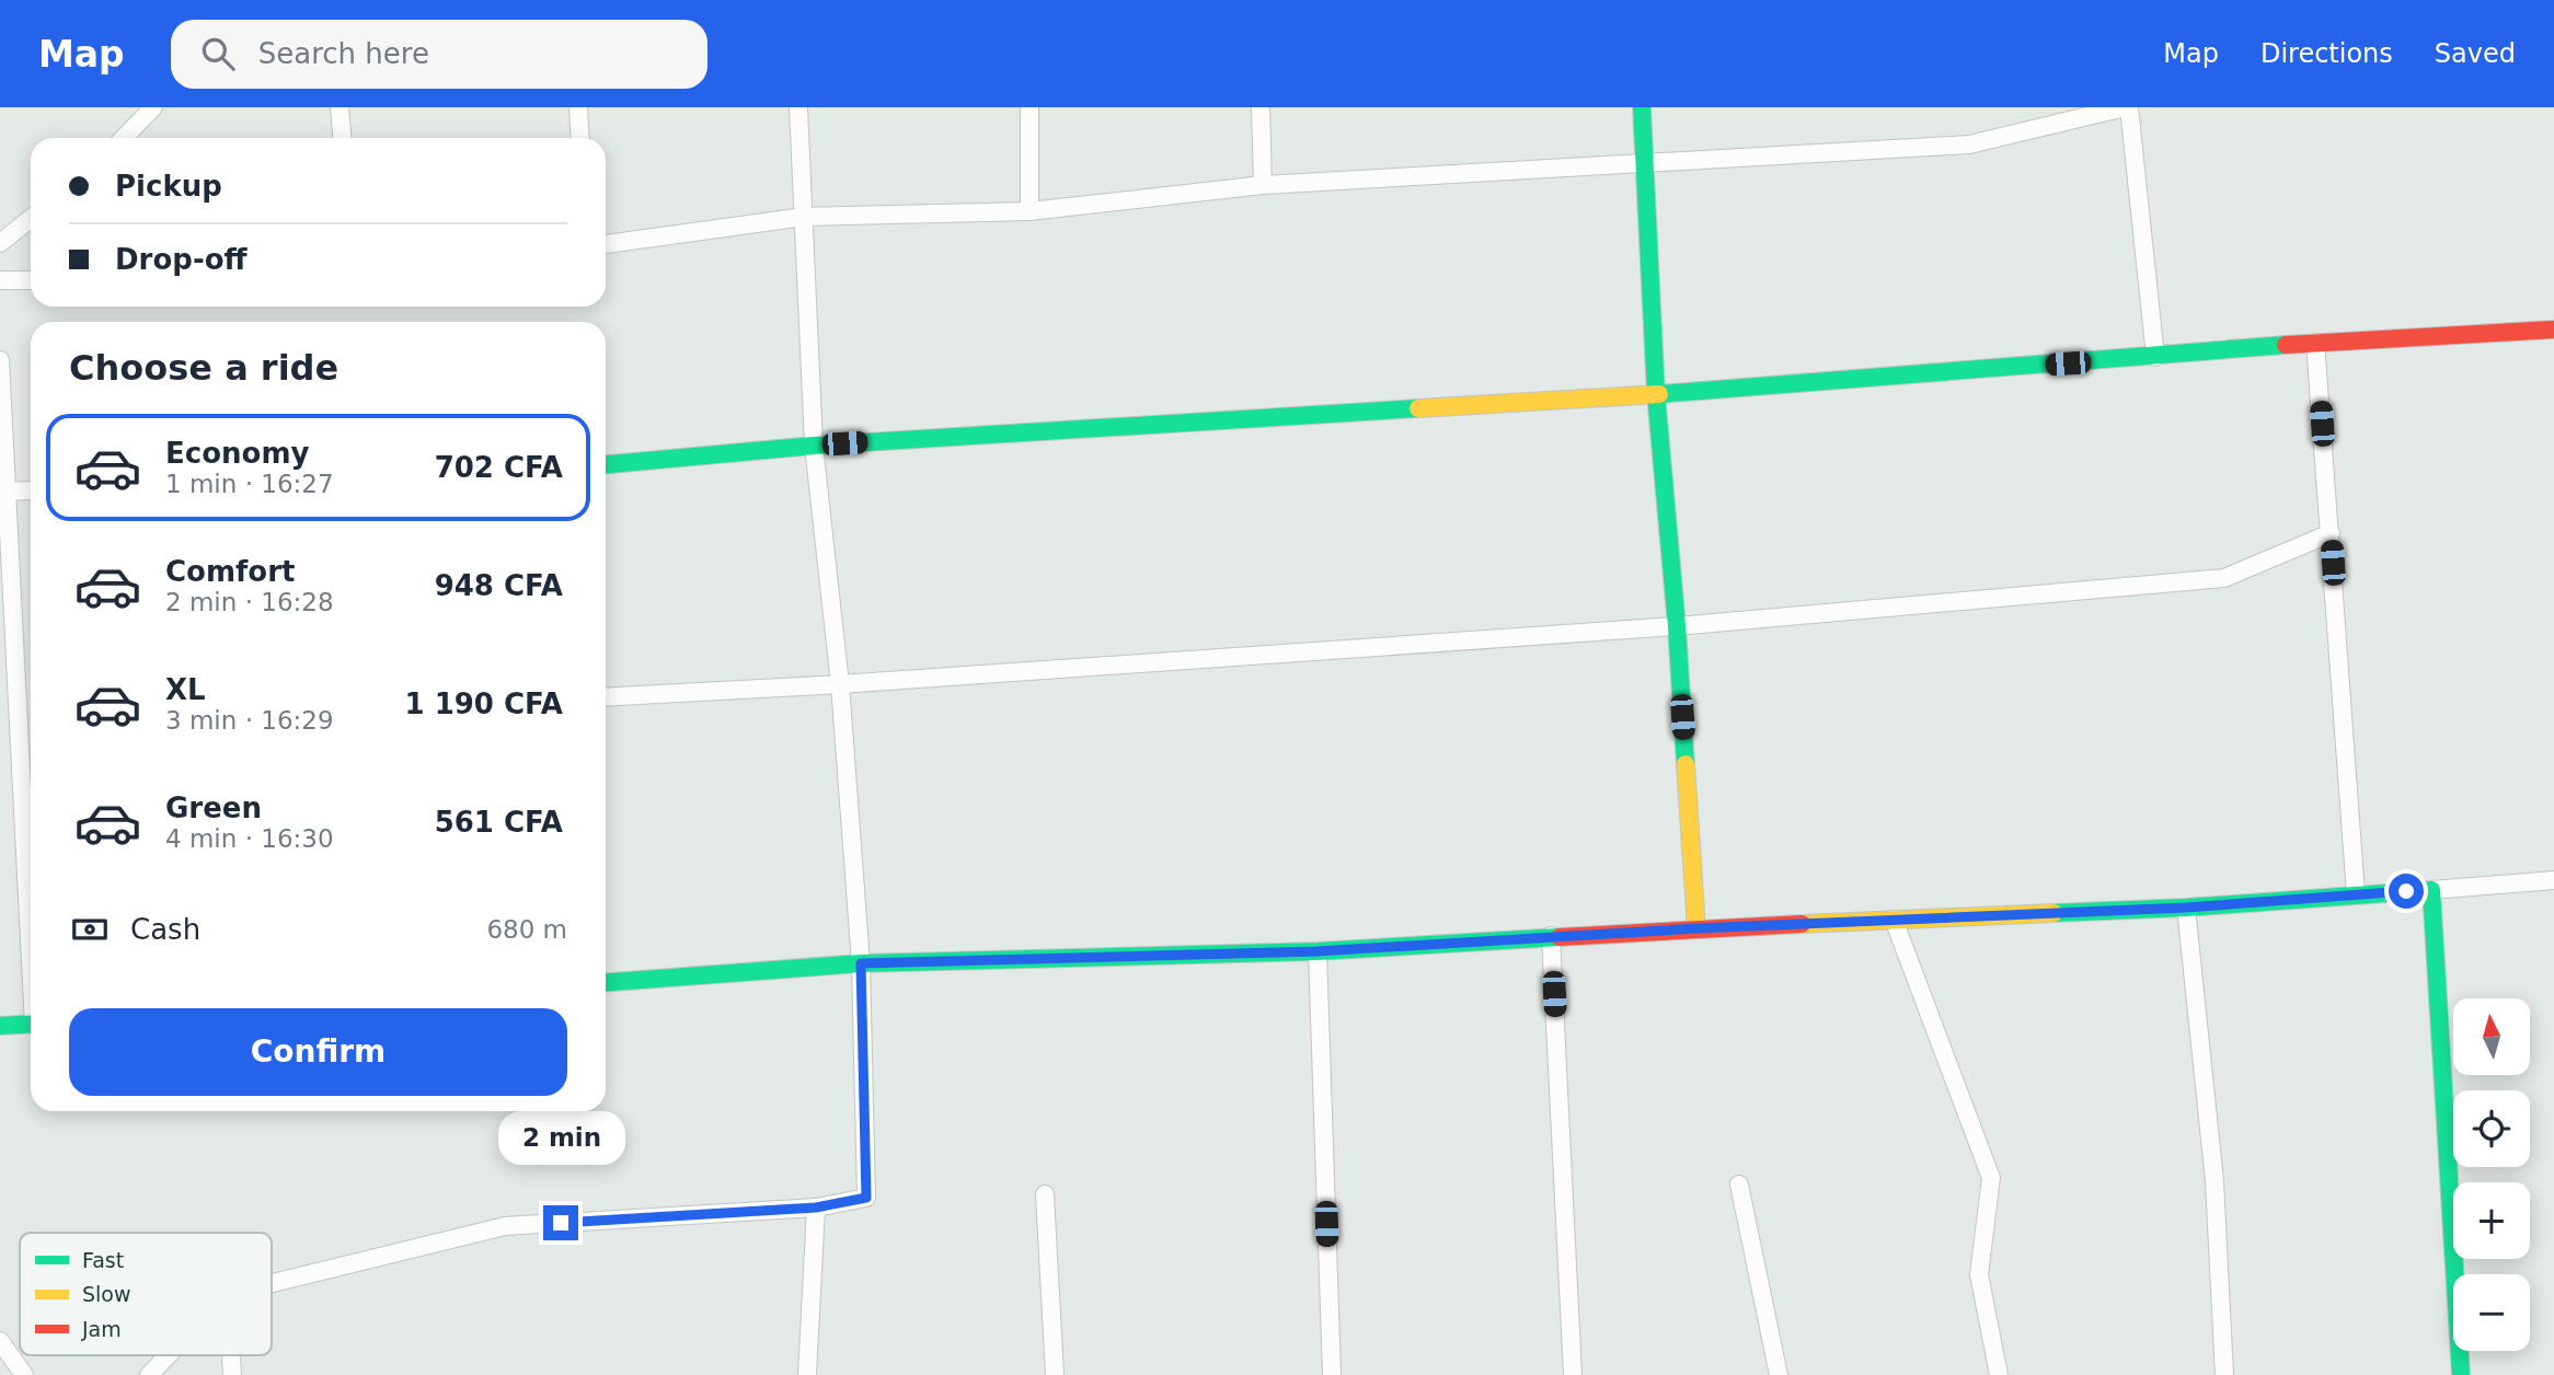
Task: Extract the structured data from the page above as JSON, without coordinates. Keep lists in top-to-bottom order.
{
  "legend": ["Fast", "Slow", "Jam"],
  "north": "top",
  "page": {
    "header": "Map",
    "search": "Search here",
    "nav": ["Map", "Directions", "Saved"],
    "banner": ["Pickup", "Drop-off"],
    "heading": "Choose a ride",
    "list": [
      {
        "name": "Economy",
        "note": "1 min · 16:27",
        "value": "702 CFA"
      },
      {
        "name": "Comfort",
        "note": "2 min · 16:28",
        "value": "948 CFA"
      },
      {
        "name": "XL",
        "note": "3 min · 16:29",
        "value": "1 190 CFA"
      },
      {
        "name": "Green",
        "note": "4 min · 16:30",
        "value": "561 CFA"
      }
    ],
    "pay": ["Cash", "680 m"],
    "buttons": "Confirm",
    "map_buttons": ["+", "−"],
    "bubble": "2 min"
  }
}
